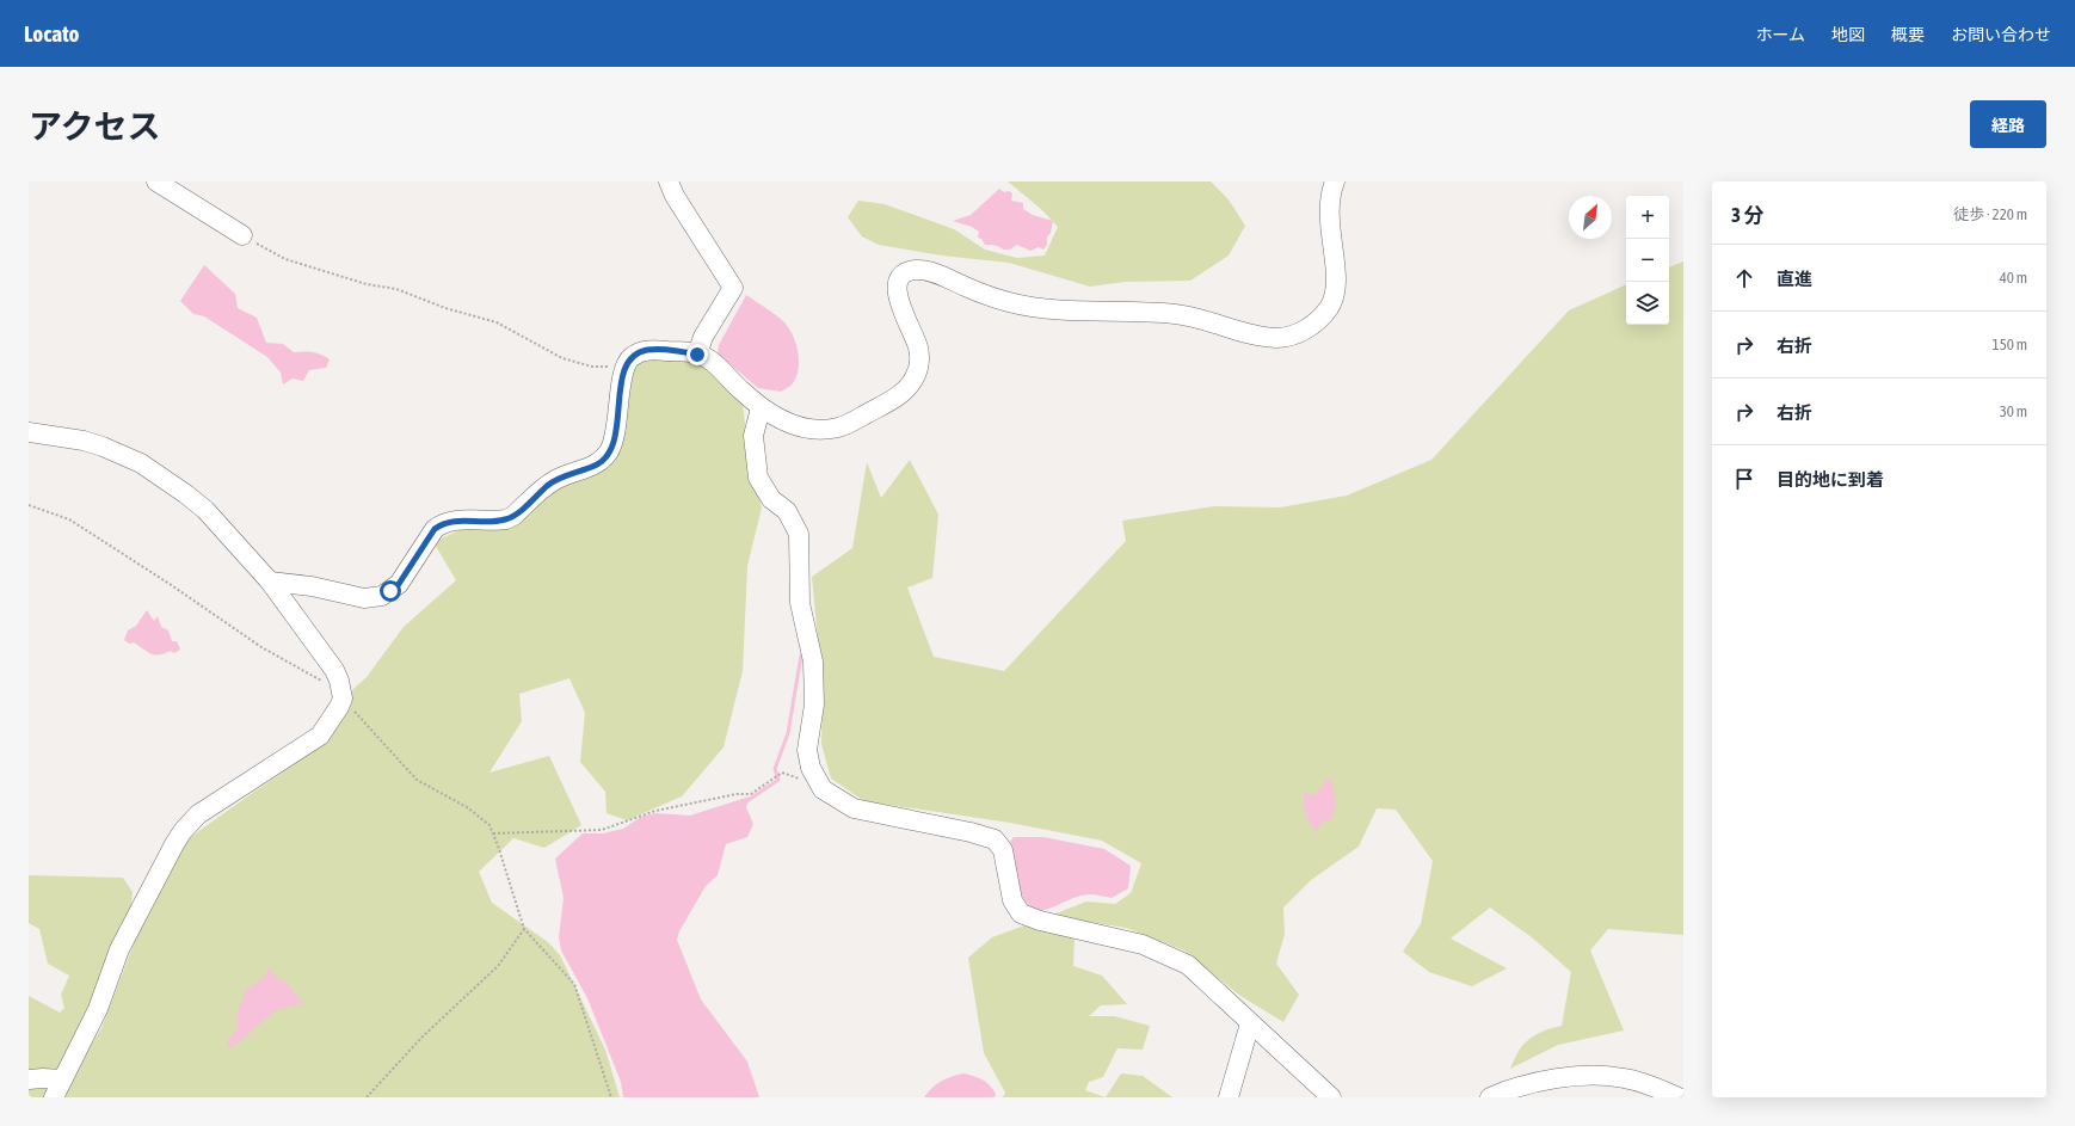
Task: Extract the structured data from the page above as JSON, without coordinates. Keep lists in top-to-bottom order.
{
  "north": "top right",
  "page": {
    "header": "Locato",
    "nav": [
      "ホーム",
      "地図",
      "概要",
      "お問い合わせ"
    ],
    "title": "アクセス",
    "buttons": "経路",
    "heading": ["3 分", "徒歩 · 220 m"],
    "map_buttons": ["+", "−"],
    "list": [
      ["直進", "40 m"],
      ["右折", "150 m"],
      ["右折", "30 m"],
      "目的地に到着"
    ]
  }
}
